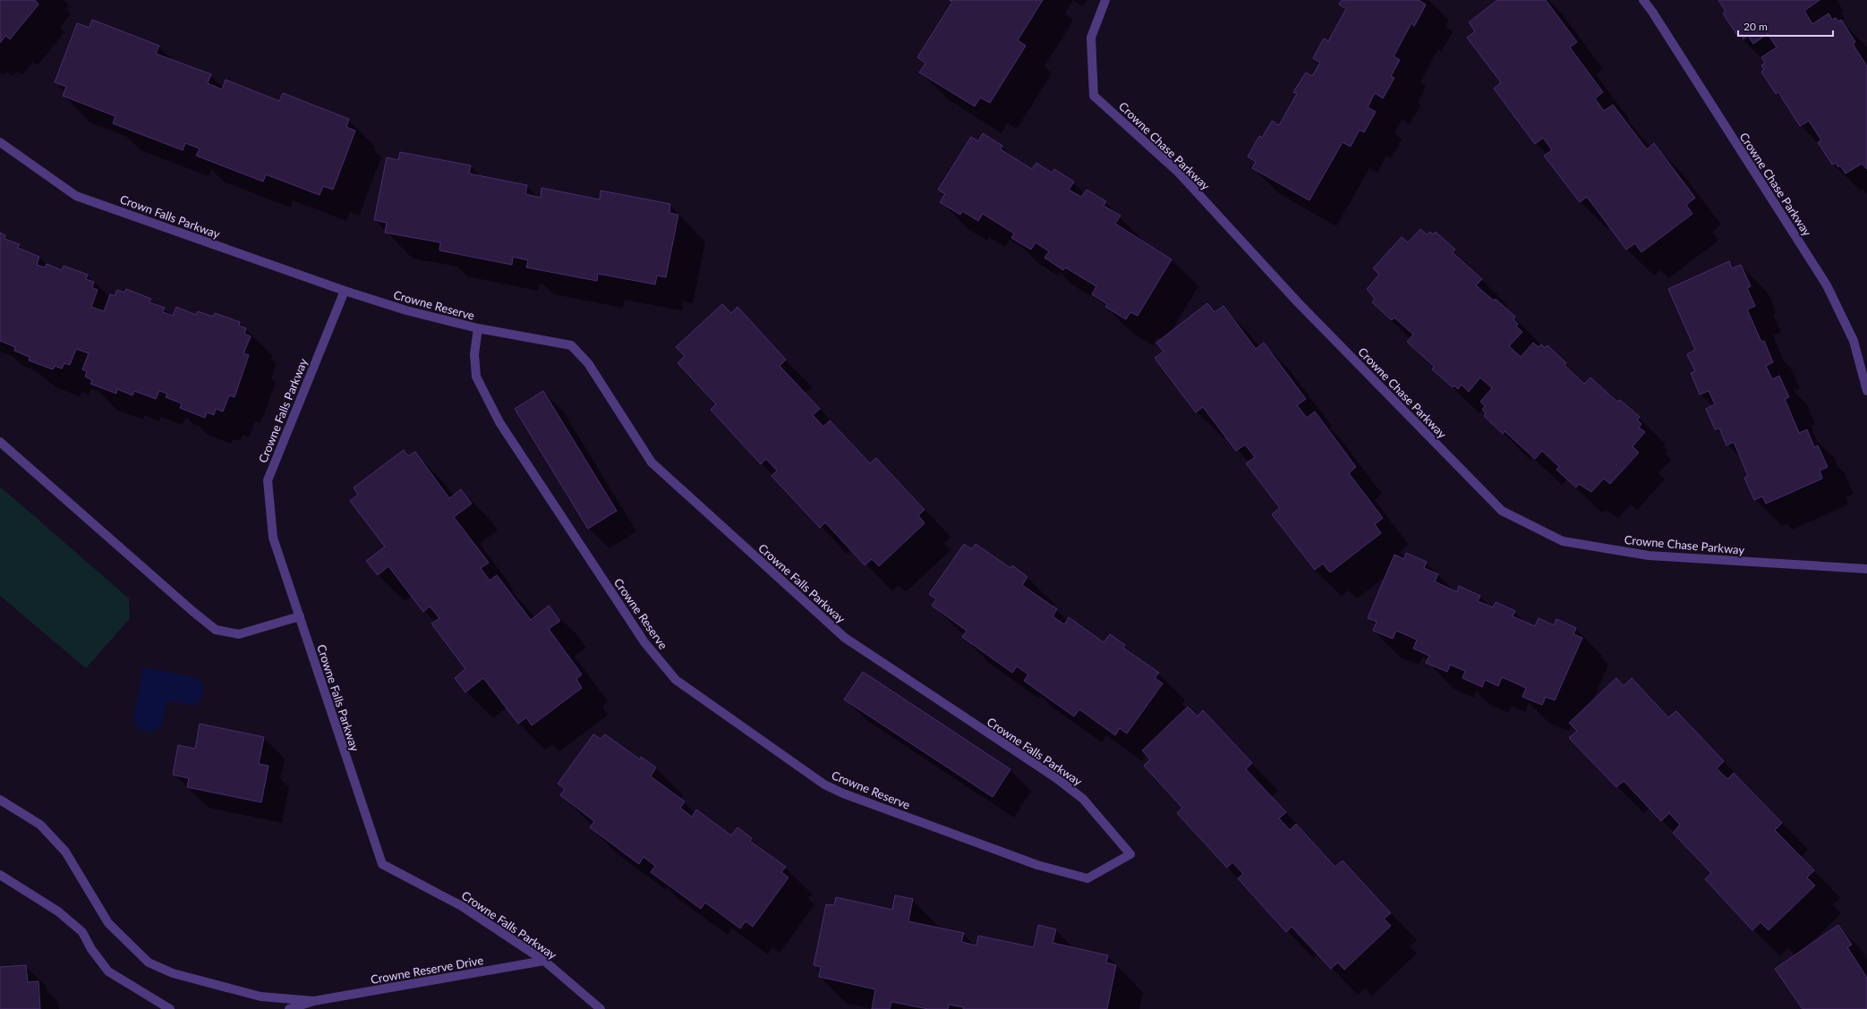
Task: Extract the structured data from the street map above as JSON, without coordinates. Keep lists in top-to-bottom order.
{
  "streets": {
    "street": [
      "Crowne Chase Parkway",
      "Crown Falls Parkway",
      "Crowne Reserve",
      "Crowne Falls Parkway",
      "Crowne Reserve Drive"
    ]
  },
  "crossings": [
    ["Crown Falls Parkway", "Crowne Reserve"],
    ["Crown Falls Parkway", "Crowne Falls Parkway"],
    ["Crowne Reserve", "Crowne Falls Parkway"],
    ["Crowne Falls Parkway", "Crowne Reserve Drive"]
  ],
  "scale_bar": "20 m"
}
